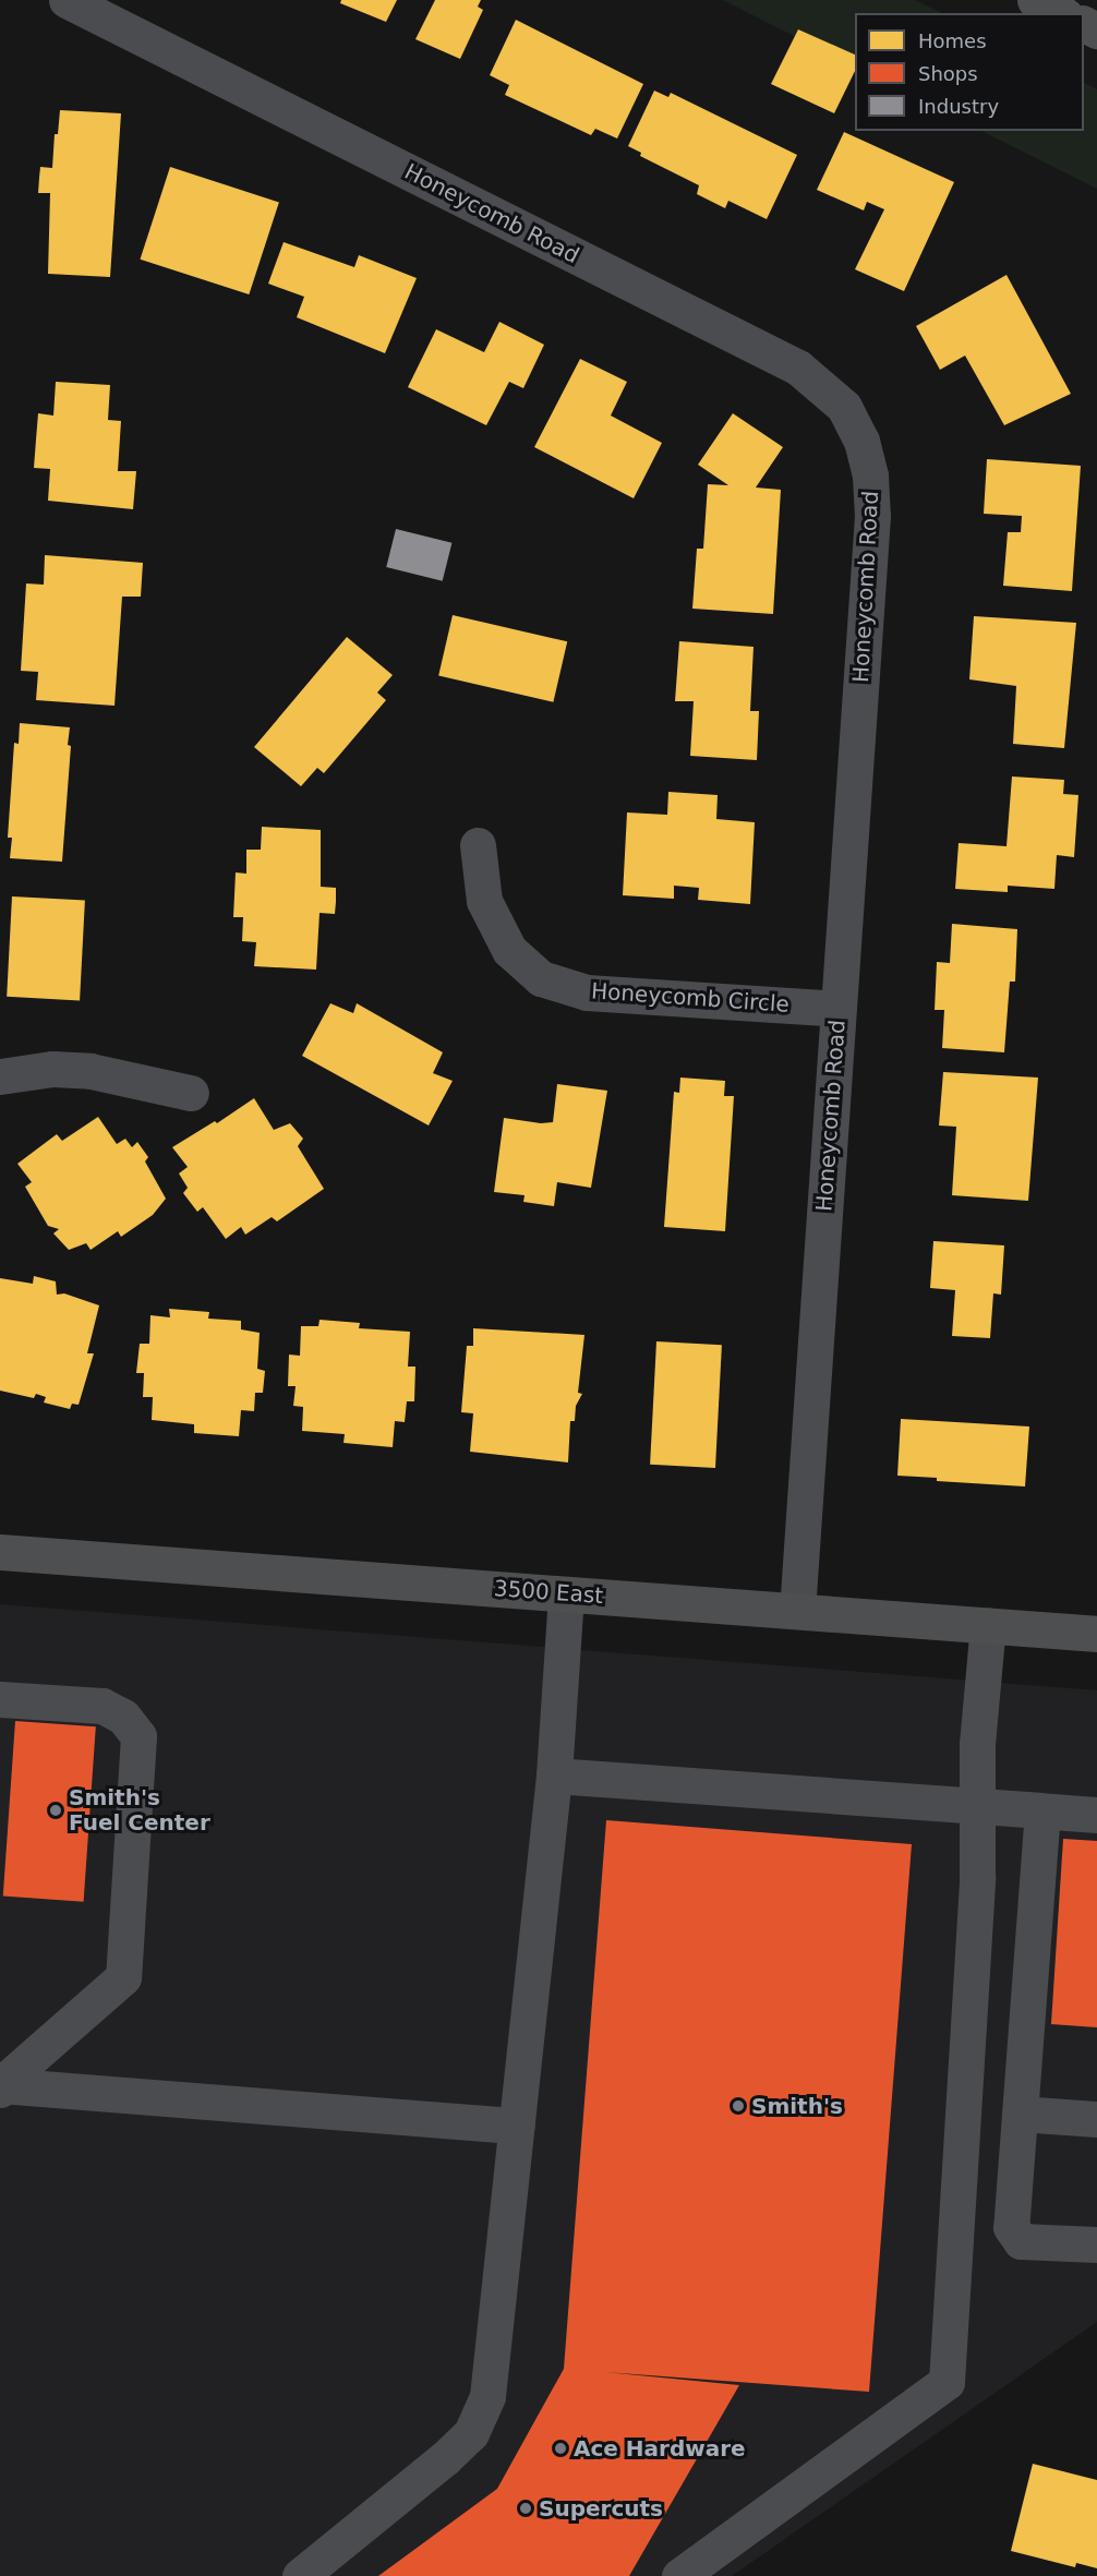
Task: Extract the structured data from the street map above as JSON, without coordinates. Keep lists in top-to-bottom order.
{
  "streets": {
    "main road": ["3500 East"],
    "street": ["Honeycomb Road", "Honeycomb Circle"]
  },
  "crossings": [
    ["Honeycomb Road", "Honeycomb Circle"],
    ["Honeycomb Road", "3500 East"]
  ],
  "places": [
    "Smith's Fuel Center",
    "Smith's",
    "Ace Hardware",
    "Supercuts"
  ],
  "legend": ["Homes", "Shops", "Industry"]
}
